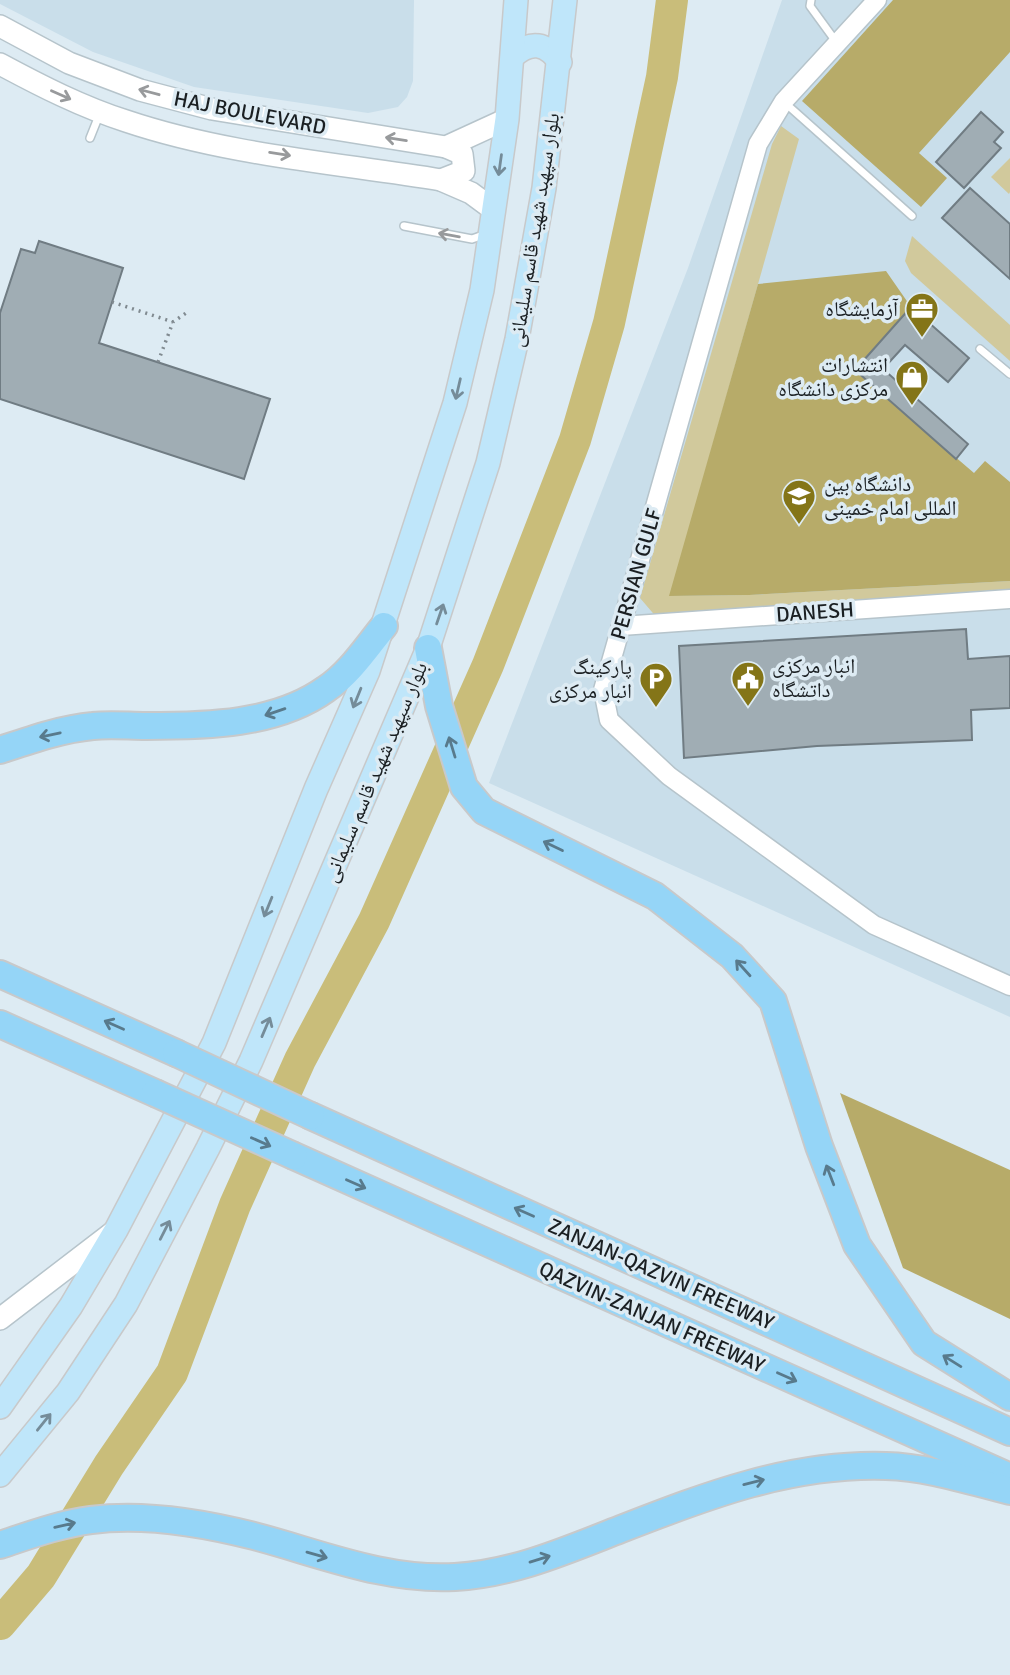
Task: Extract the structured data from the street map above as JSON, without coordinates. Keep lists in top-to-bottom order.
{
  "streets": {
    "highway": ["ZANJAN-QAZVIN FREEWAY", "QAZVIN-ZANJAN FREEWAY"],
    "main road": ["HAJ BOULEVARD", "بلوار سپهبد شهید قاسم سلیمانی"],
    "street": ["PERSIAN GULF", "DANESH"]
  },
  "crossings": [
    ["HAJ BOULEVARD", "بلوار سپهبد شهید قاسم سلیمانی"],
    ["PERSIAN GULF", "DANESH"]
  ],
  "one_way": ["ZANJAN-QAZVIN FREEWAY", "QAZVIN-ZANJAN FREEWAY"],
  "places": {
    "office": ["آزمایشگاه"],
    "shop": ["انتشارات مرکزی دانشگاه"],
    "school or university": ["دانشگاه بین المللی امام خمینی"],
    "public building": ["انبار مرکزی داتشگاه"],
    "parking": ["پارکینگ انبار مرکزی"]
  }
}
